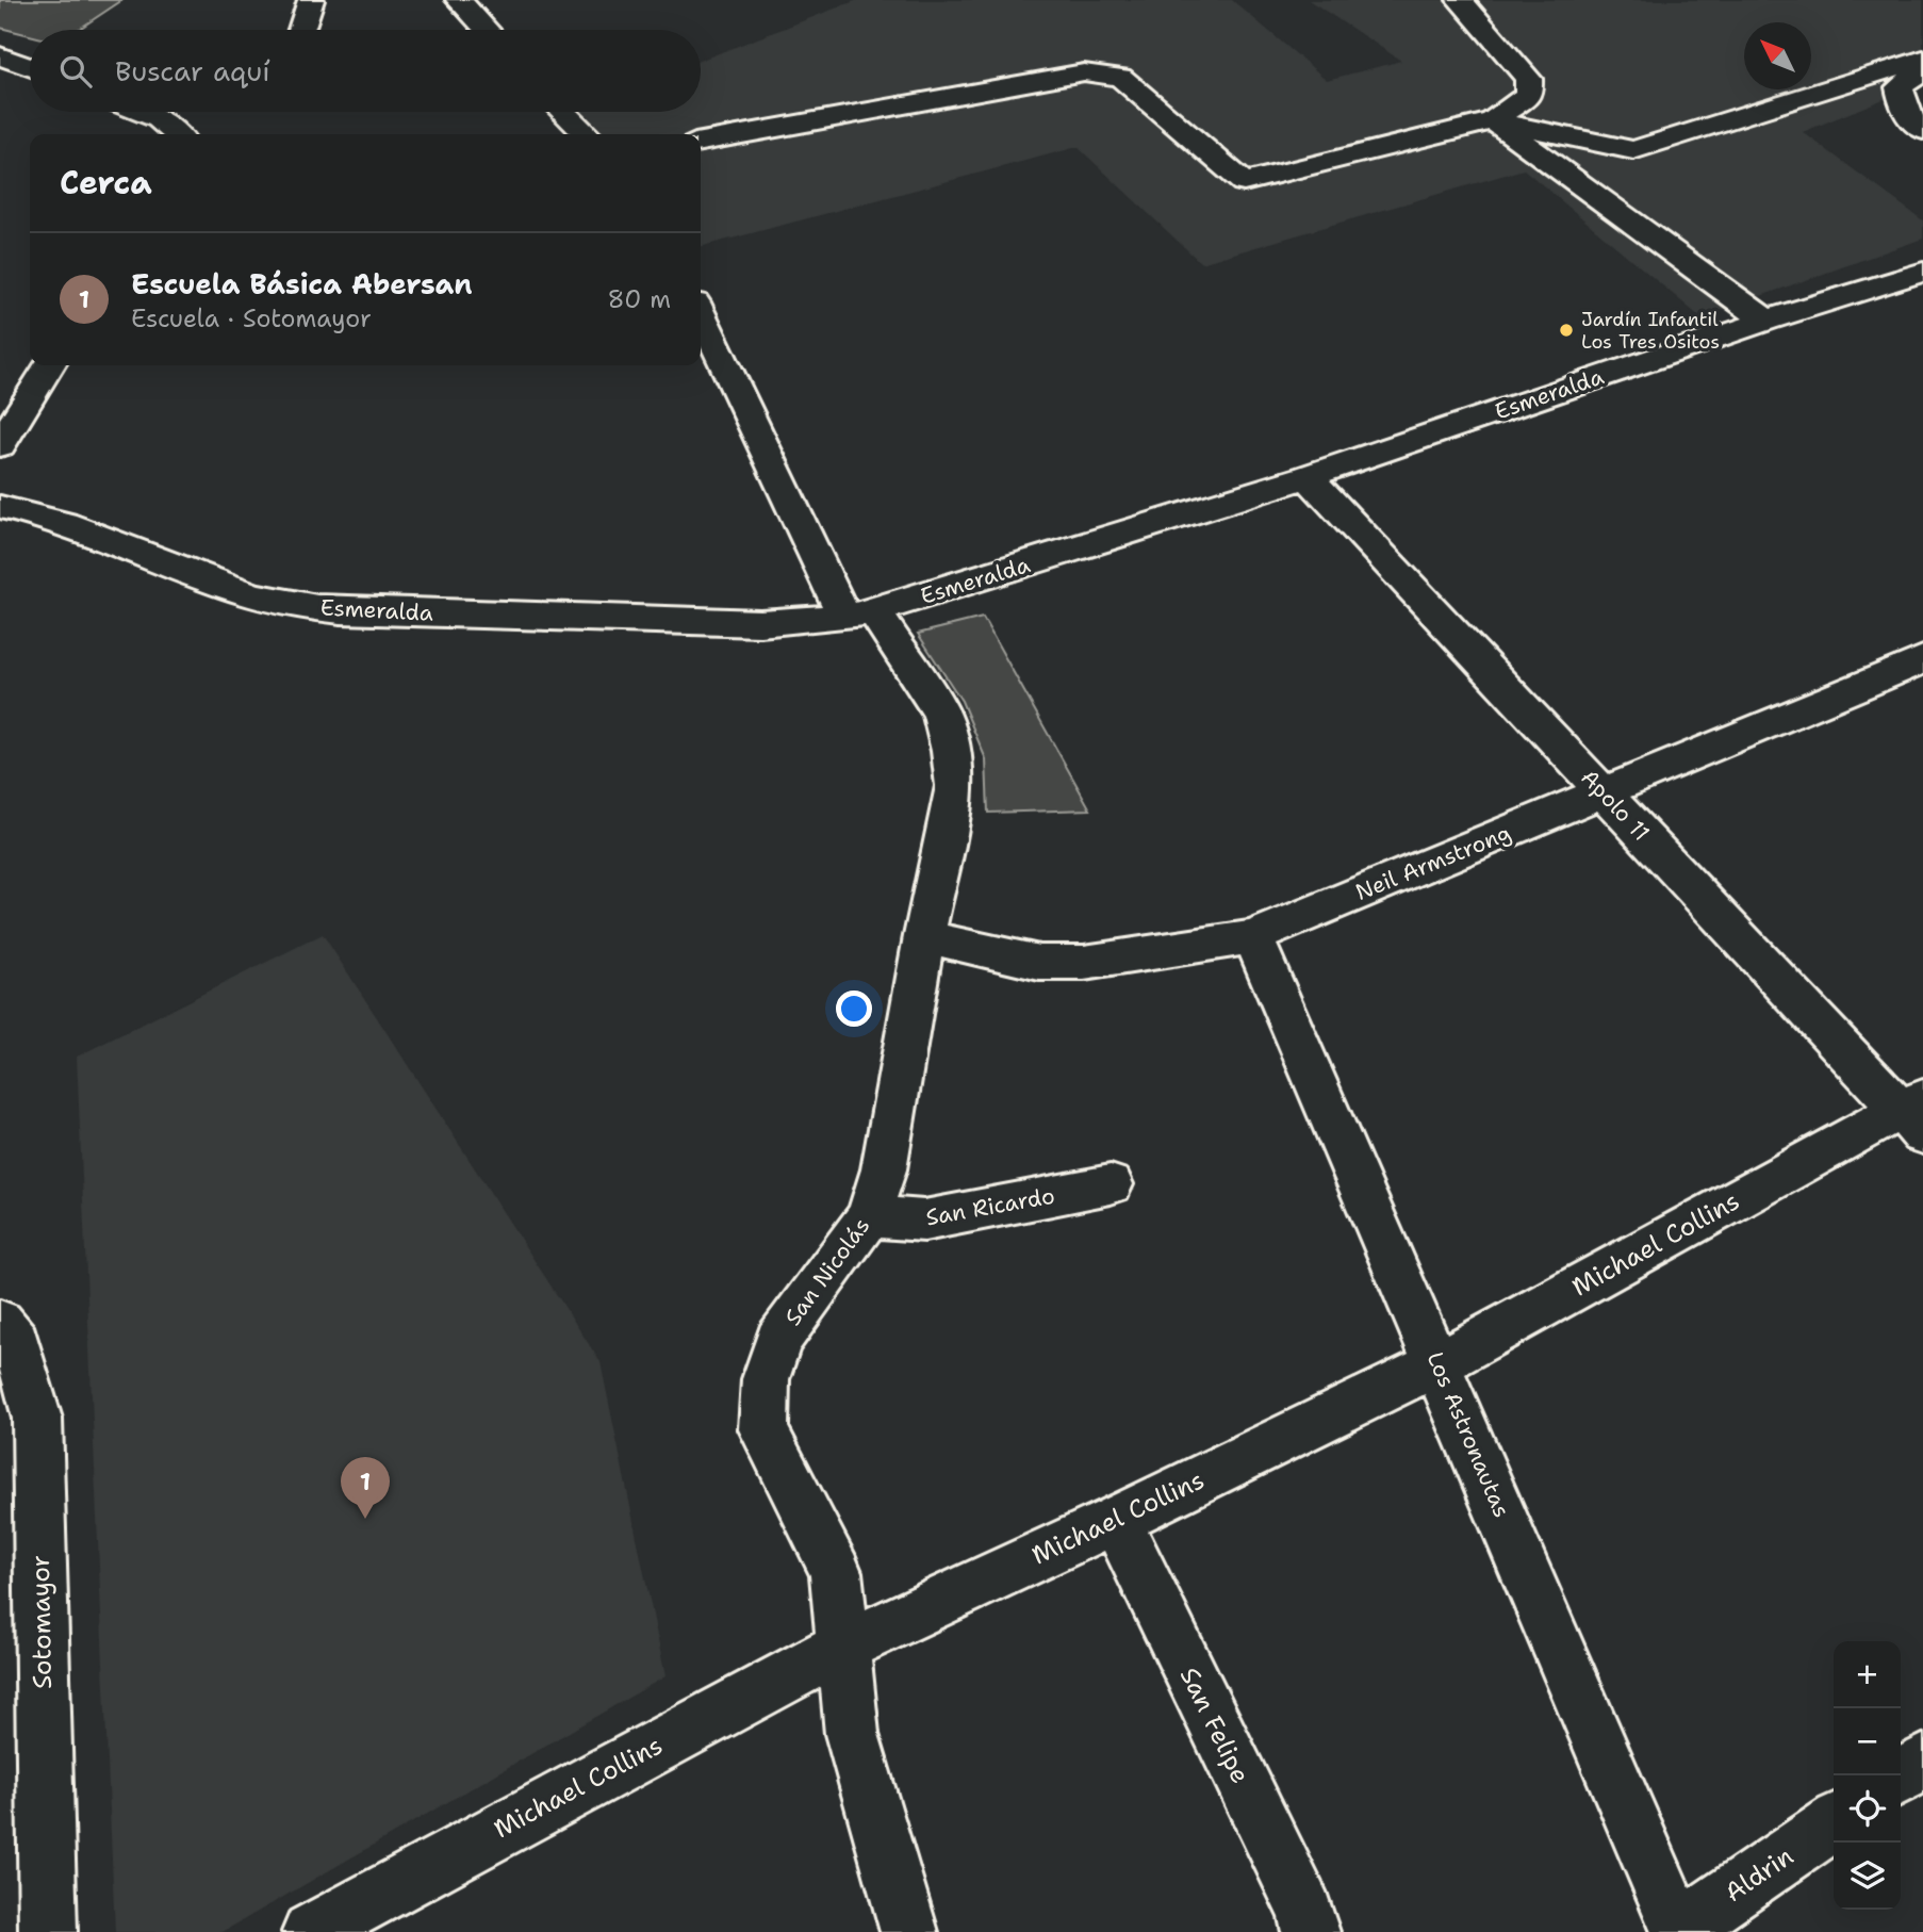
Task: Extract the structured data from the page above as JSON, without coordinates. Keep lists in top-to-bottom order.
{
  "streets": {
    "street": [
      "Esmeralda",
      "Apolo 11",
      "Neil Armstrong",
      "San Ricardo",
      "Michael Collins",
      "San Nicolás",
      "Los Astronautas",
      "Sotomayor",
      "San Felipe",
      "Aldrin"
    ]
  },
  "crossings": [
    ["Esmeralda", "Apolo 11"],
    ["Esmeralda", "San Nicolás"],
    ["Apolo 11", "Neil Armstrong"],
    ["Apolo 11", "Michael Collins"],
    ["Neil Armstrong", "San Nicolás"],
    ["Neil Armstrong", "Los Astronautas"],
    ["San Ricardo", "San Nicolás"],
    ["Michael Collins", "San Nicolás"],
    ["Michael Collins", "Los Astronautas"],
    ["Michael Collins", "San Felipe"],
    ["Los Astronautas", "Aldrin"]
  ],
  "places": ["Jardín Infantil Los Tres Ositos"],
  "north": "top left",
  "page": {
    "search": "Buscar aquí",
    "heading": "Cerca",
    "list": [
      {
        "mark": "1",
        "name": "Escuela Básica Abersan",
        "note": "Escuela · Sotomayor",
        "value": "80 m"
      }
    ],
    "pins": "1",
    "map_buttons": ["+", "−"]
  }
}
